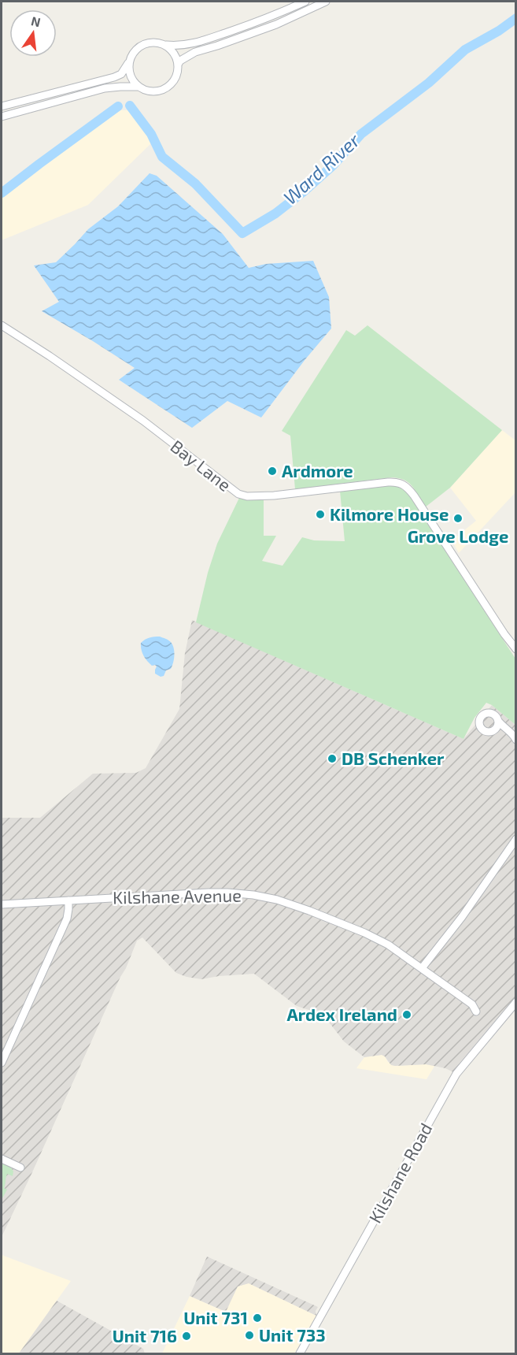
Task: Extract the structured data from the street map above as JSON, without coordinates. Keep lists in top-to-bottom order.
{
  "streets": {
    "street": ["Bay Lane", "Kilshane Avenue", "Kilshane Road"]
  },
  "water": ["Ward River"],
  "places": [
    "Ardmore",
    "Kilmore House",
    "Grove Lodge",
    "DB Schenker",
    "Ardex Ireland",
    "Unit 731",
    "Unit 733",
    "Unit 716"
  ],
  "north": "top"
}
